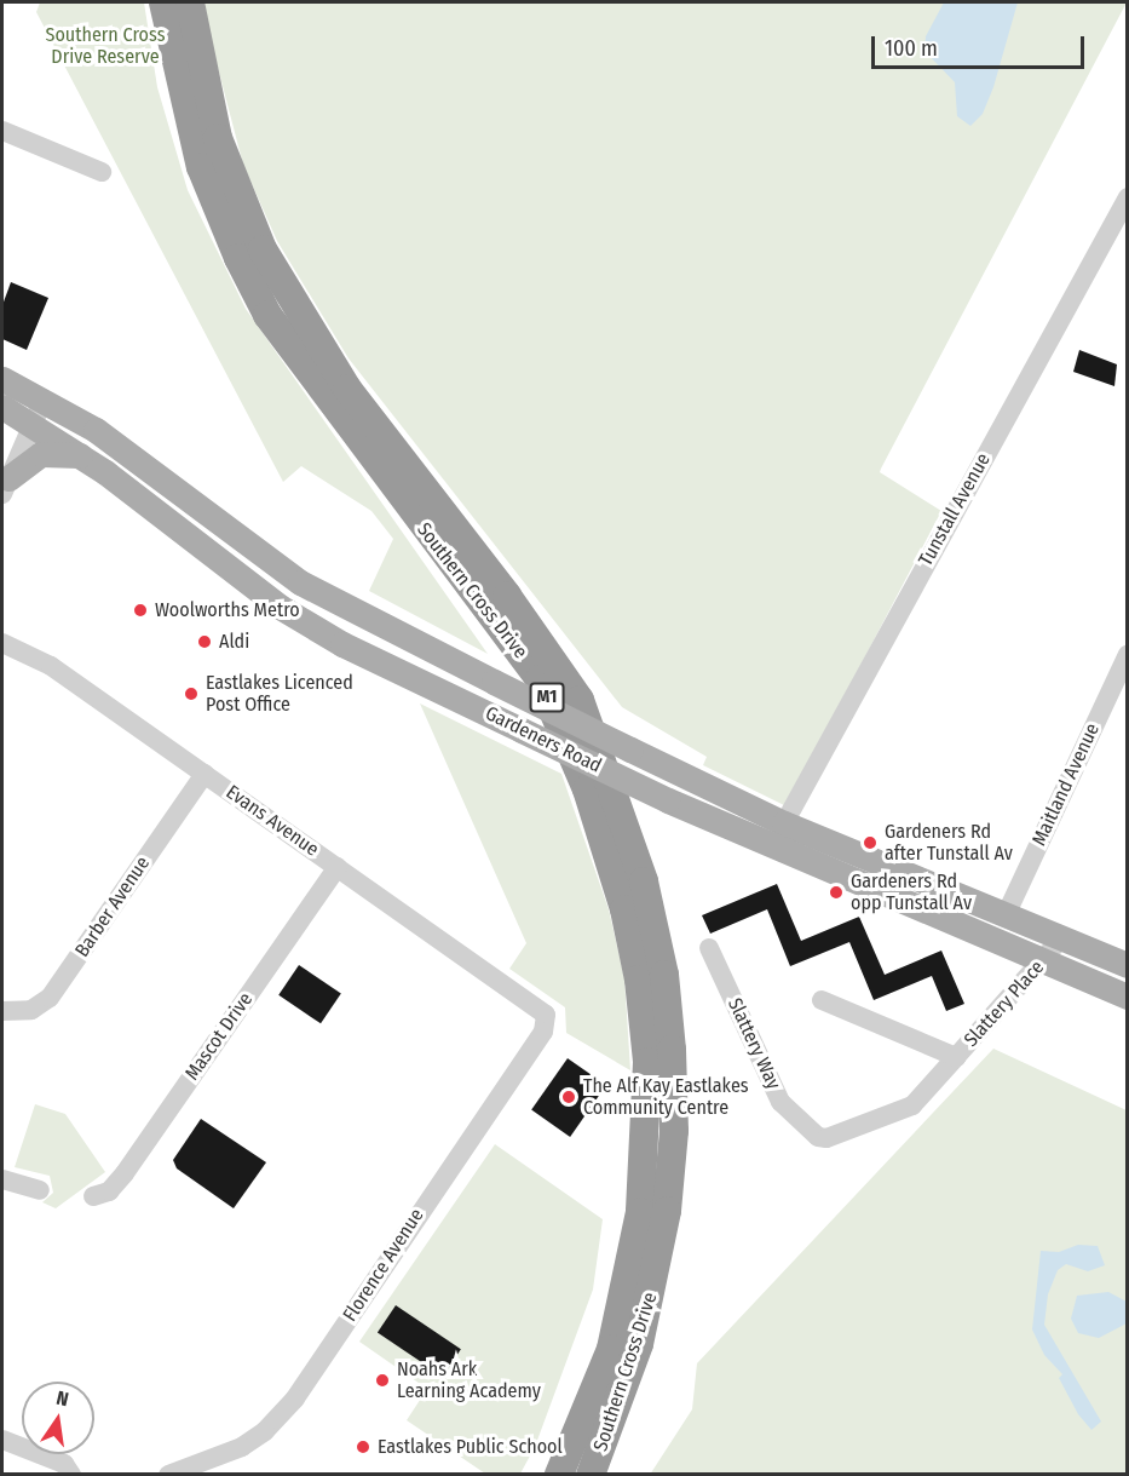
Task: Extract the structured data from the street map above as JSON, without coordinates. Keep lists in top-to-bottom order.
{
  "streets": {
    "highway": ["Southern Cross Drive", "M1"],
    "main road": ["Gardeners Road"],
    "street": [
      "Tunstall Avenue",
      "Maitland Avenue",
      "Evans Avenue",
      "Barber Avenue",
      "Slattery Place",
      "Mascot Drive",
      "Slattery Way",
      "Florence Avenue"
    ]
  },
  "crossings": [
    ["Tunstall Avenue", "Gardeners Road"],
    ["Gardeners Road", "Maitland Avenue"],
    ["Gardeners Road", "Slattery Place"],
    ["Evans Avenue", "Barber Avenue"],
    ["Evans Avenue", "Mascot Drive"],
    ["Evans Avenue", "Florence Avenue"],
    ["Slattery Place", "Slattery Way"]
  ],
  "parks": ["Southern Cross Drive Reserve"],
  "places": [
    "Woolworths Metro",
    "Aldi",
    "Eastlakes Licenced Post Office",
    "Gardeners Rd after Tunstall Av",
    "Gardeners Rd opp Tunstall Av",
    "The Alf Kay Eastlakes Community Centre",
    "Noahs Ark Learning Academy",
    "Eastlakes Public School"
  ],
  "scale_bar": "100 m",
  "north": "top"
}
